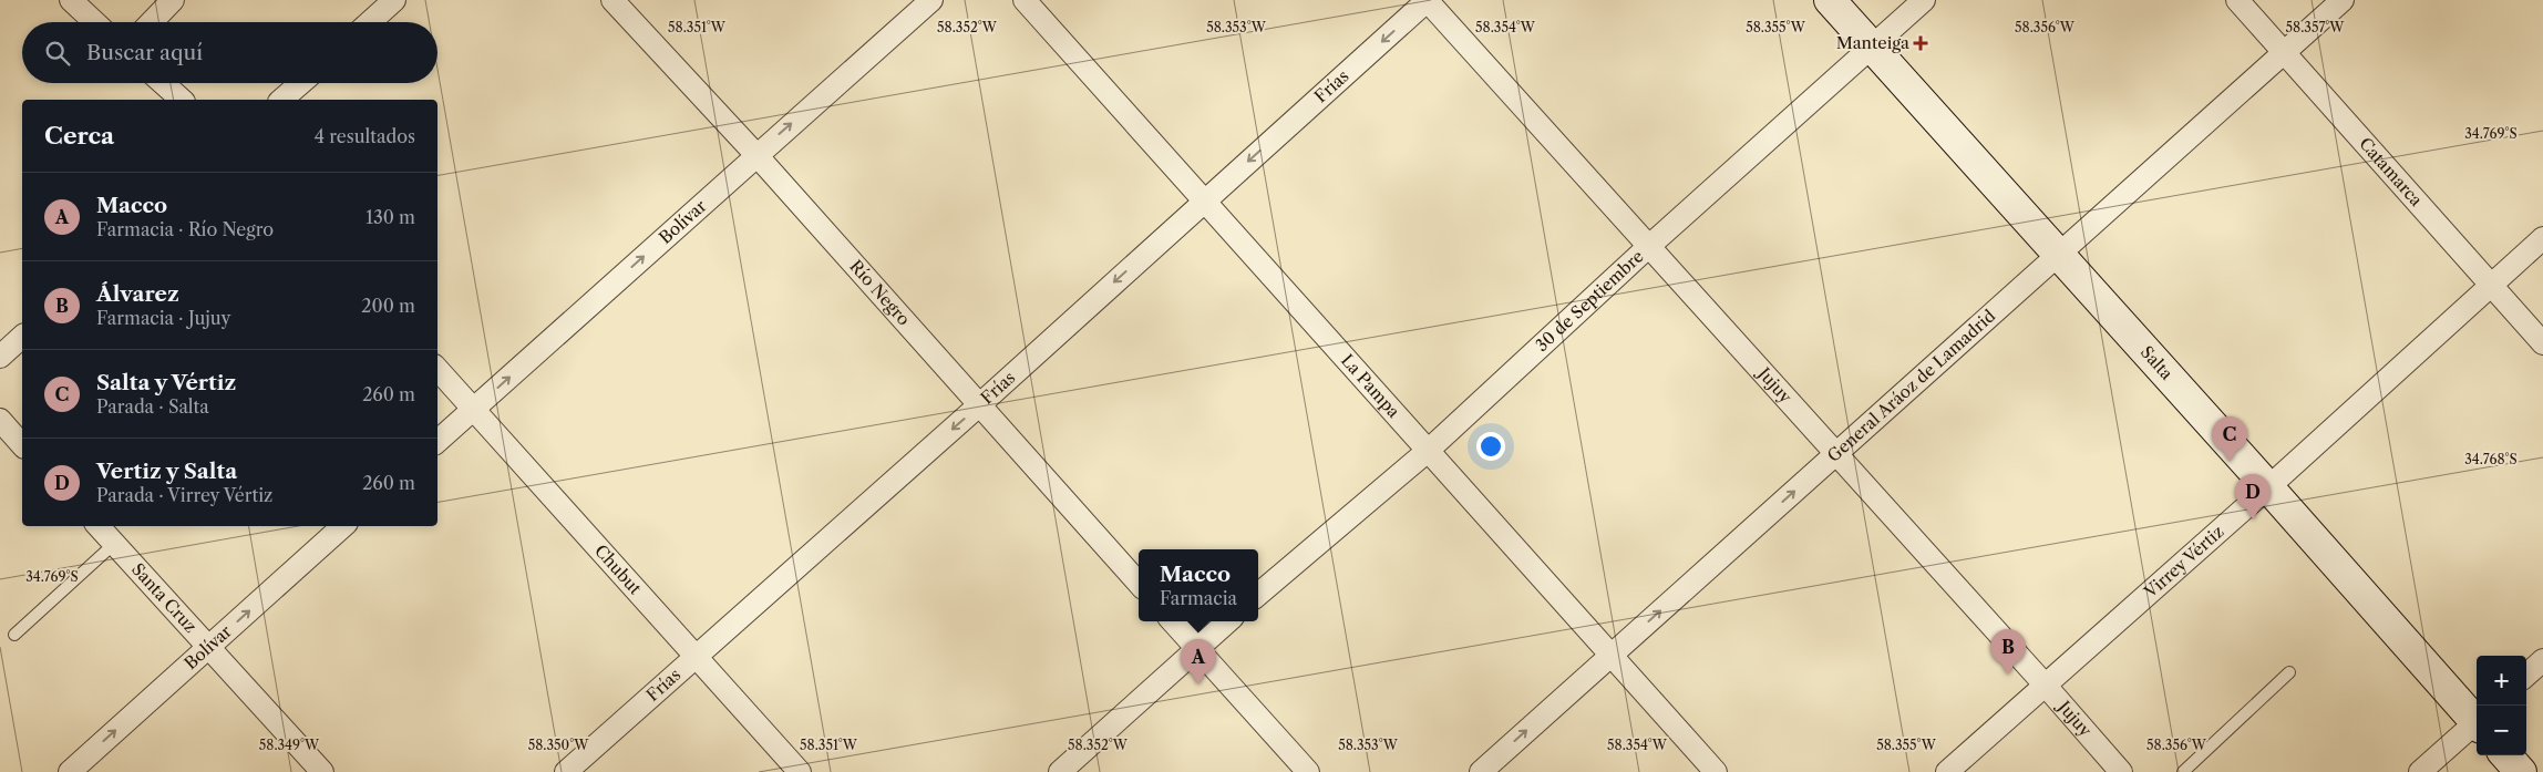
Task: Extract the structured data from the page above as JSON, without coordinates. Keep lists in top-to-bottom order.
{
  "streets": {
    "street": [
      "Frías",
      "Catamarca",
      "Bolívar",
      "Río Negro",
      "30 de Septiembre",
      "Salta",
      "La Pampa",
      "Jujuy",
      "General Aráoz de Lamadrid",
      "Virrey Vértiz",
      "Chubut",
      "Santa Cruz"
    ]
  },
  "crossings": [
    ["Frías", "Río Negro"],
    ["Frías", "La Pampa"],
    ["Frías", "Jujuy"],
    ["Frías", "Chubut"],
    ["Catamarca", "General Aráoz de Lamadrid"],
    ["Catamarca", "Virrey Vértiz"],
    ["Bolívar", "Río Negro"],
    ["Bolívar", "Chubut"],
    ["Bolívar", "Santa Cruz"],
    ["30 de Septiembre", "Salta"],
    ["30 de Septiembre", "La Pampa"],
    ["30 de Septiembre", "Jujuy"],
    ["Salta", "General Aráoz de Lamadrid"],
    ["Salta", "Virrey Vértiz"],
    ["La Pampa", "General Aráoz de Lamadrid"],
    ["Jujuy", "General Aráoz de Lamadrid"],
    ["Jujuy", "Virrey Vértiz"]
  ],
  "one_way": ["Frías", "Bolívar", "General Aráoz de Lamadrid"],
  "places": {
    "health": ["Manteiga"]
  },
  "page": {
    "search": "Buscar aquí",
    "heading": ["Cerca", "4 resultados"],
    "list": [
      {
        "mark": "A",
        "name": "Macco",
        "note": "Farmacia · Río Negro",
        "value": "130 m"
      },
      {
        "mark": "B",
        "name": "Álvarez",
        "note": "Farmacia · Jujuy",
        "value": "200 m"
      },
      {
        "mark": "C",
        "name": "Salta y Vértiz",
        "note": "Parada · Salta",
        "value": "260 m"
      },
      {
        "mark": "D",
        "name": "Vertiz y Salta",
        "note": "Parada · Virrey Vértiz",
        "value": "260 m"
      }
    ],
    "pins": [
      "C",
      "D",
      "B",
      "A"
    ],
    "popup": ["Macco", "Farmacia"],
    "map_buttons": ["+", "−"]
  },
  "coordinates": [
    "58.351°W",
    "58.352°W",
    "58.353°W",
    "58.354°W",
    "58.355°W",
    "58.356°W",
    "58.357°W",
    "34.769°S",
    "34.768°S",
    "58.349°W",
    "58.350°W"
  ]
}
